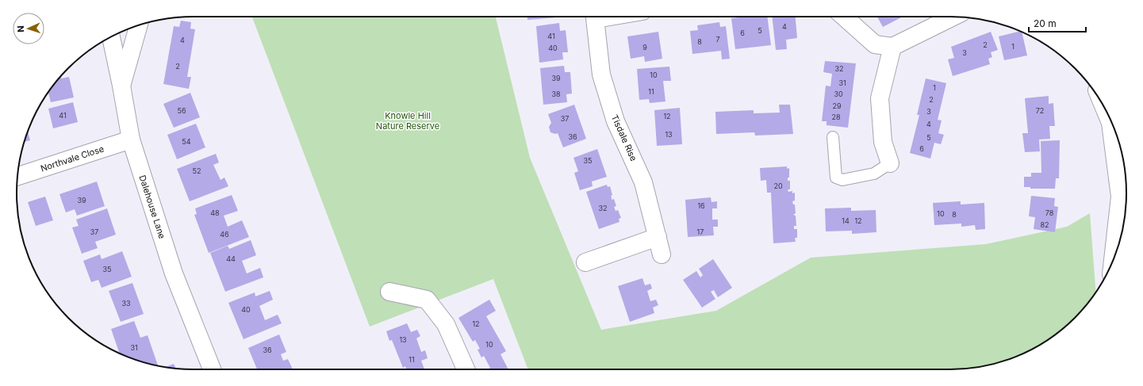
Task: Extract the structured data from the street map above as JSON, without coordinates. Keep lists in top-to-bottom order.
{
  "streets": {
    "street": ["Tisdale Rise", "Northvale Close", "Dalehouse Lane"]
  },
  "crossings": [
    ["Northvale Close", "Dalehouse Lane"]
  ],
  "parks": ["Knowle Hill Nature Reserve"],
  "house_numbers": [
    "4",
    "5",
    "6",
    "41",
    "7",
    "4",
    "8",
    "2",
    "1",
    "9",
    "40",
    "3",
    "2",
    "32",
    "10",
    "39",
    "31",
    "1",
    "11",
    "38",
    "30",
    "2",
    "29",
    "56",
    "72",
    "3",
    "41",
    "12",
    "28",
    "37",
    "4",
    "13",
    "36",
    "5",
    "54",
    "6",
    "35",
    "52",
    "20",
    "39",
    "16",
    "32",
    "48",
    "78",
    "10",
    "8",
    "14",
    "12",
    "82",
    "37",
    "17",
    "46",
    "44",
    "35",
    "33",
    "40",
    "12",
    "13",
    "10",
    "31",
    "36",
    "11"
  ],
  "scale_bar": "20 m",
  "north": "left"
}
